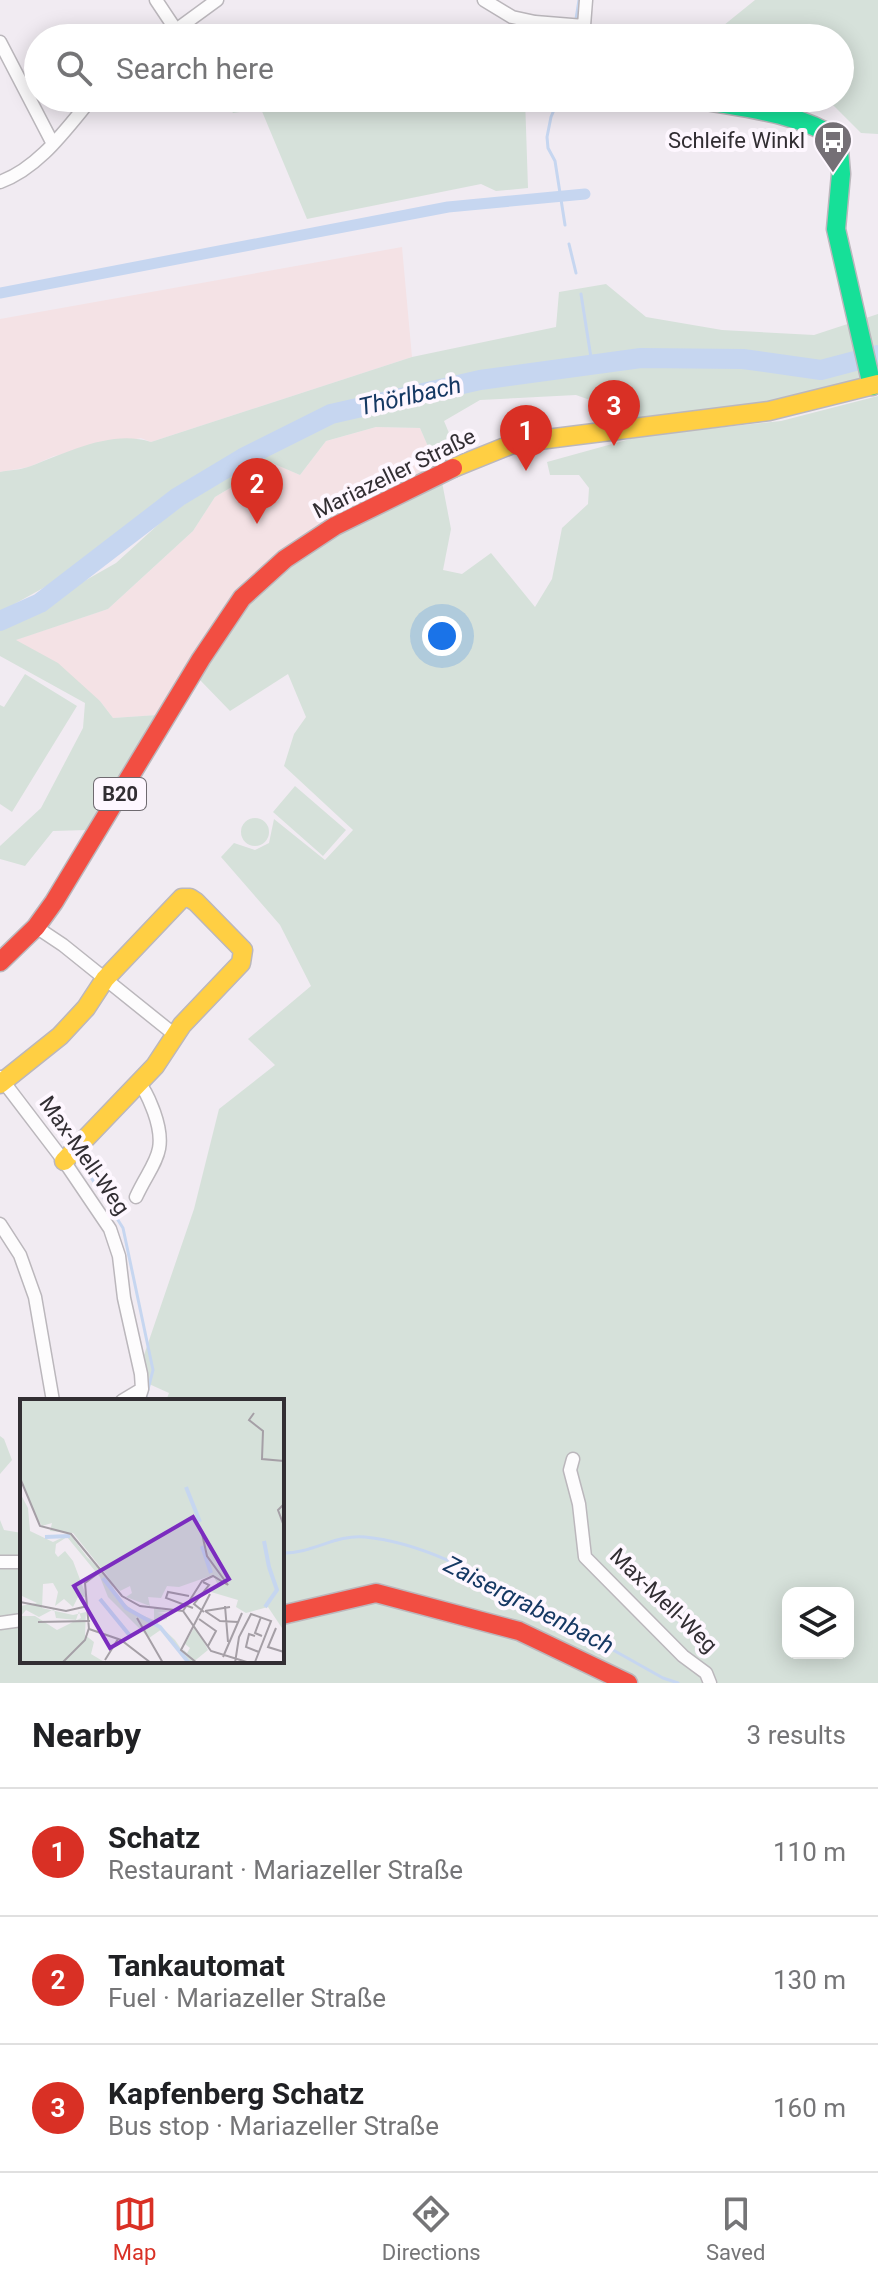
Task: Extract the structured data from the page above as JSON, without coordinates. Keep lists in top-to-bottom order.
{
  "streets": {
    "street": ["Mariazeller Straße", "B20", "Max-Mell-Weg"]
  },
  "water": ["Thörlbach", "Zaisergrabenbach"],
  "places": {
    "bus stop": ["Schleife Winkl"]
  },
  "page": {
    "search": "Search here",
    "pins": ["3", "1", "2"],
    "heading": ["Nearby", "3 results"],
    "list": [
      {
        "mark": "1",
        "name": "Schatz",
        "note": "Restaurant · Mariazeller Straße",
        "value": "110 m"
      },
      {
        "mark": "2",
        "name": "Tankautomat",
        "note": "Fuel · Mariazeller Straße",
        "value": "130 m"
      },
      {
        "mark": "3",
        "name": "Kapfenberg Schatz",
        "note": "Bus stop · Mariazeller Straße",
        "value": "160 m"
      }
    ],
    "nav": ["Map", "Directions", "Saved"]
  }
}
